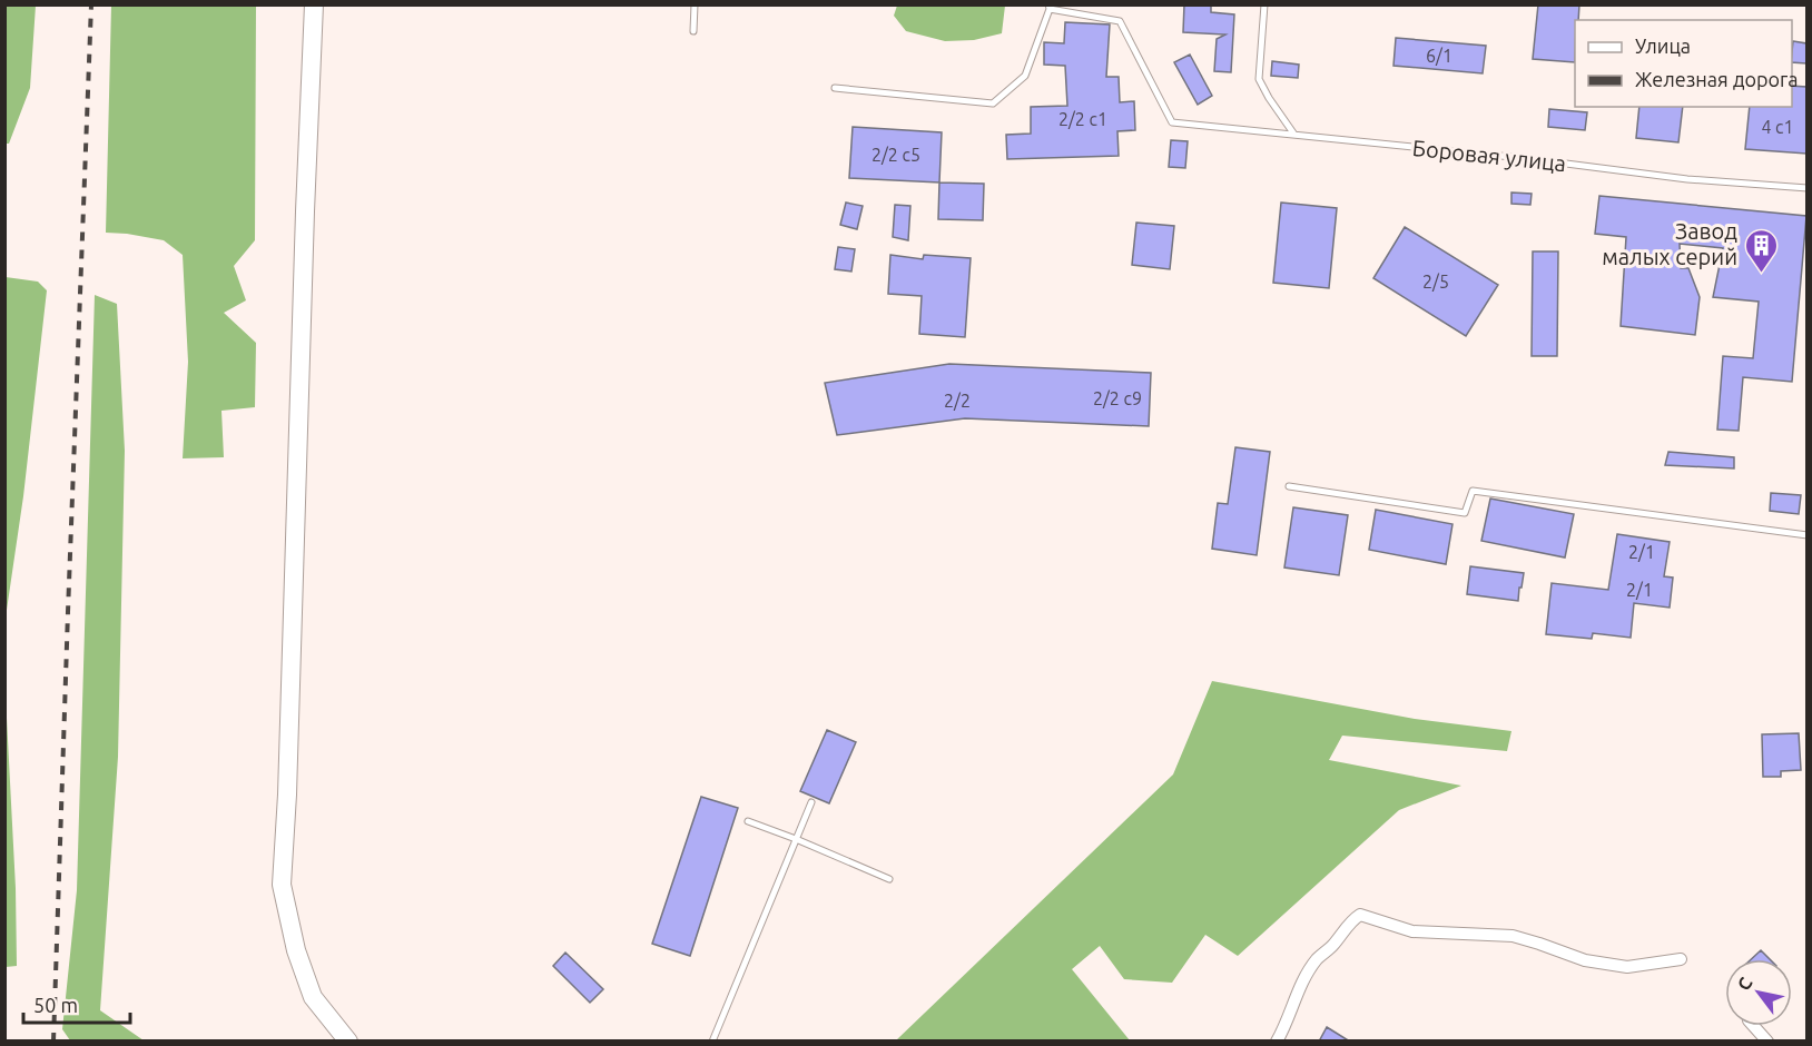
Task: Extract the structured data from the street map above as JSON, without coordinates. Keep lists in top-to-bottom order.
{
  "streets": {
    "lane": ["Боровая улица"]
  },
  "places": {
    "building": ["Завод малых серий"]
  },
  "house_numbers": [
    "6/1",
    "2/2 с1",
    "4 с1",
    "2/2 с5",
    "2/5",
    "2/2 с9",
    "2/2",
    "2/1",
    "2/1"
  ],
  "legend": ["Улица", "Железная дорога"],
  "scale_bar": "50 m",
  "north": "top left"
}
